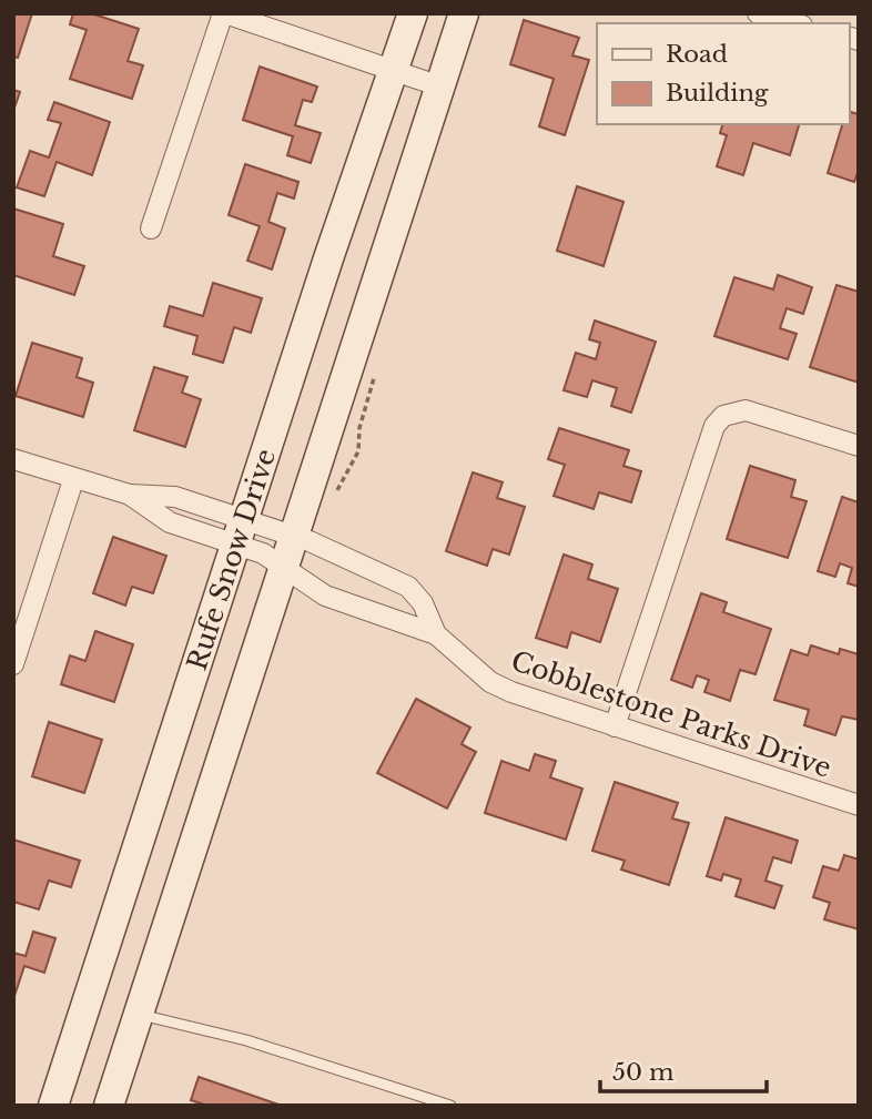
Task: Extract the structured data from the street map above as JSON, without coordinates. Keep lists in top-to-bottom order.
{
  "streets": {
    "main road": ["Rufe Snow Drive"],
    "street": ["Cobblestone Parks Drive"]
  },
  "crossings": [
    ["Rufe Snow Drive", "Cobblestone Parks Drive"]
  ],
  "legend": ["Road", "Building"],
  "scale_bar": "50 m"
}
